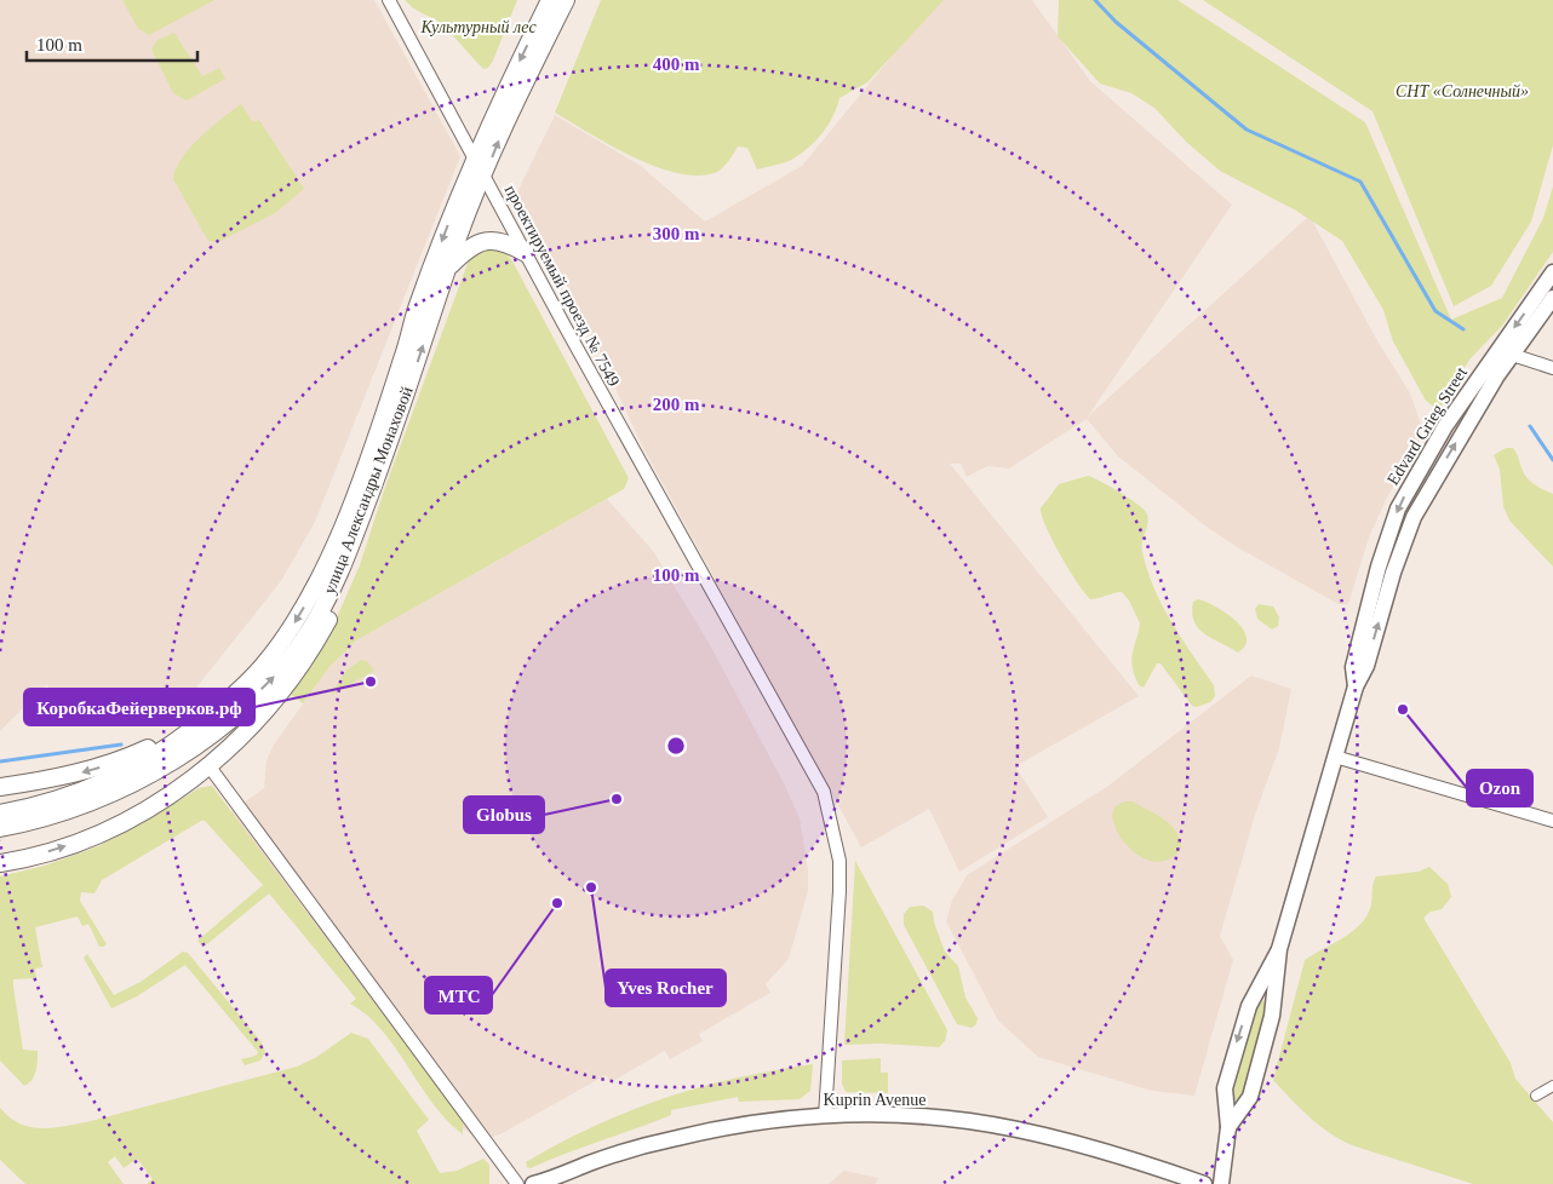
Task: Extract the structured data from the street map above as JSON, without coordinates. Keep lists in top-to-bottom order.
{
  "streets": {
    "main road": ["улица Александры Монаховой"],
    "street": ["проектируемый проезд № 7549", "Edvard Grieg Street", "Kuprin Avenue"]
  },
  "crossings": [
    ["проектируемый проезд № 7549", "улица Александры Монаховой"],
    ["проектируемый проезд № 7549", "Kuprin Avenue"]
  ],
  "parks": ["Культурный лес", "СНТ «Солнечный»"],
  "places": [
    "КоробкаФейерверков.рф",
    "Ozon",
    "Globus",
    "Yves Rocher",
    "МТС"
  ],
  "scale_bar": "100 m",
  "rings": [
    "400 m",
    "300 m",
    "200 m",
    "100 m"
  ]
}
